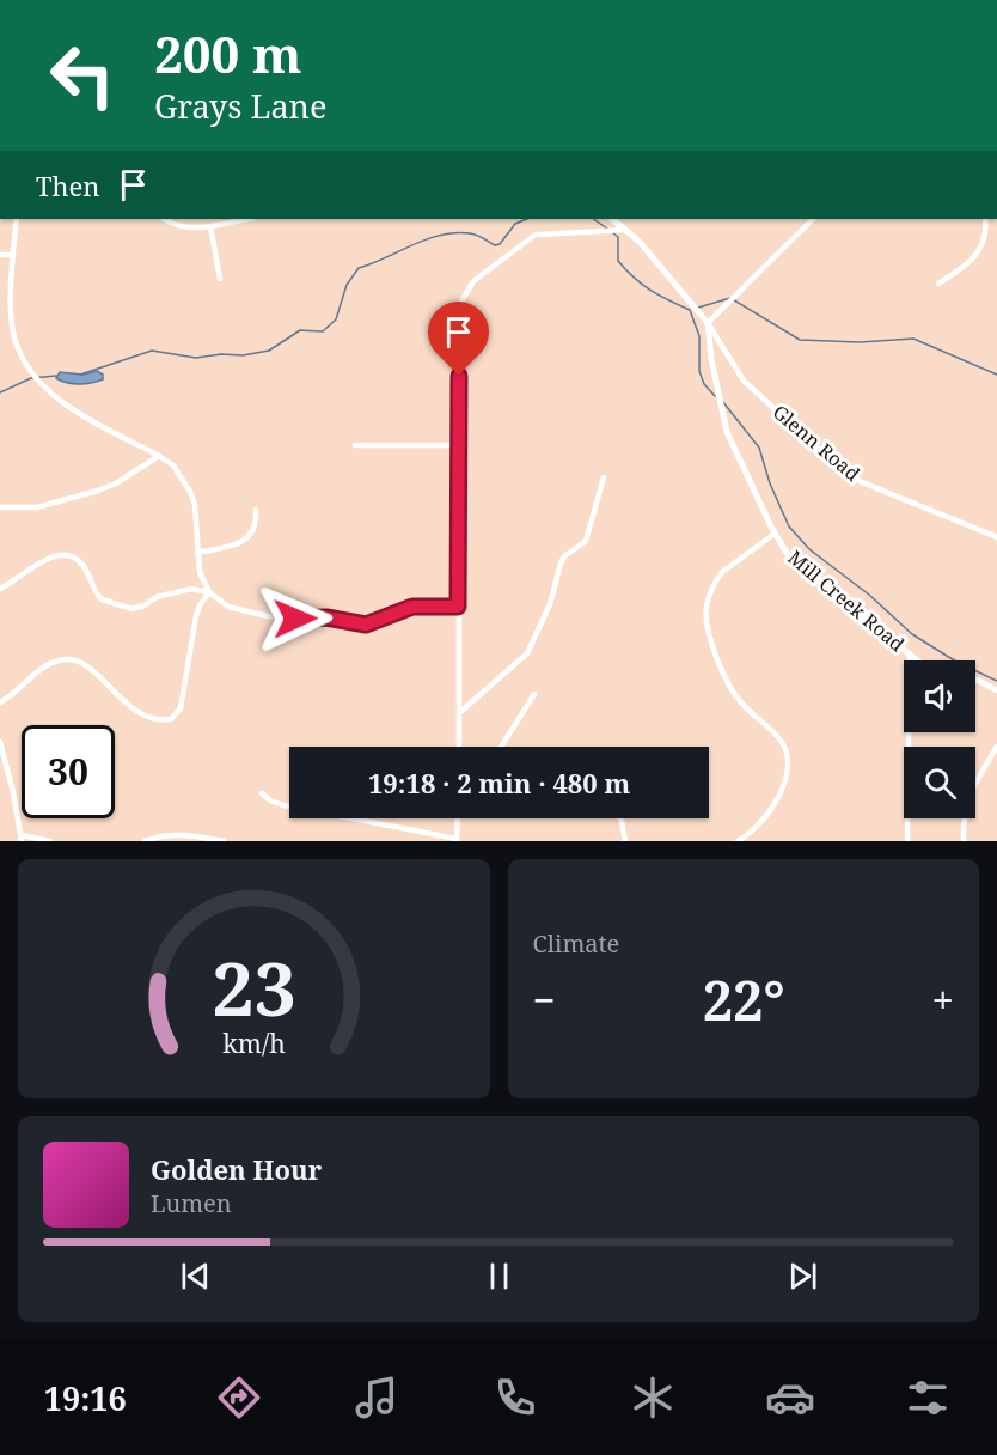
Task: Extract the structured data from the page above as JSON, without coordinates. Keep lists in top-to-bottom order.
{
  "streets": {
    "street": ["Glenn Road", "Mill Creek Road"]
  },
  "crossings": [
    ["Glenn Road", "Mill Creek Road"]
  ],
  "page": {
    "turn": ["200 m", "Grays Lane"],
    "then": "Then",
    "limit": "30",
    "trip": "19:18 · 2 min · 480 m",
    "tile": "Climate",
    "heat": ["−", "22°", "+"],
    "song": ["Golden Hour", "Lumen"],
    "tabs": "19:16",
    "gauge": ["23", "km/h"]
  }
}
